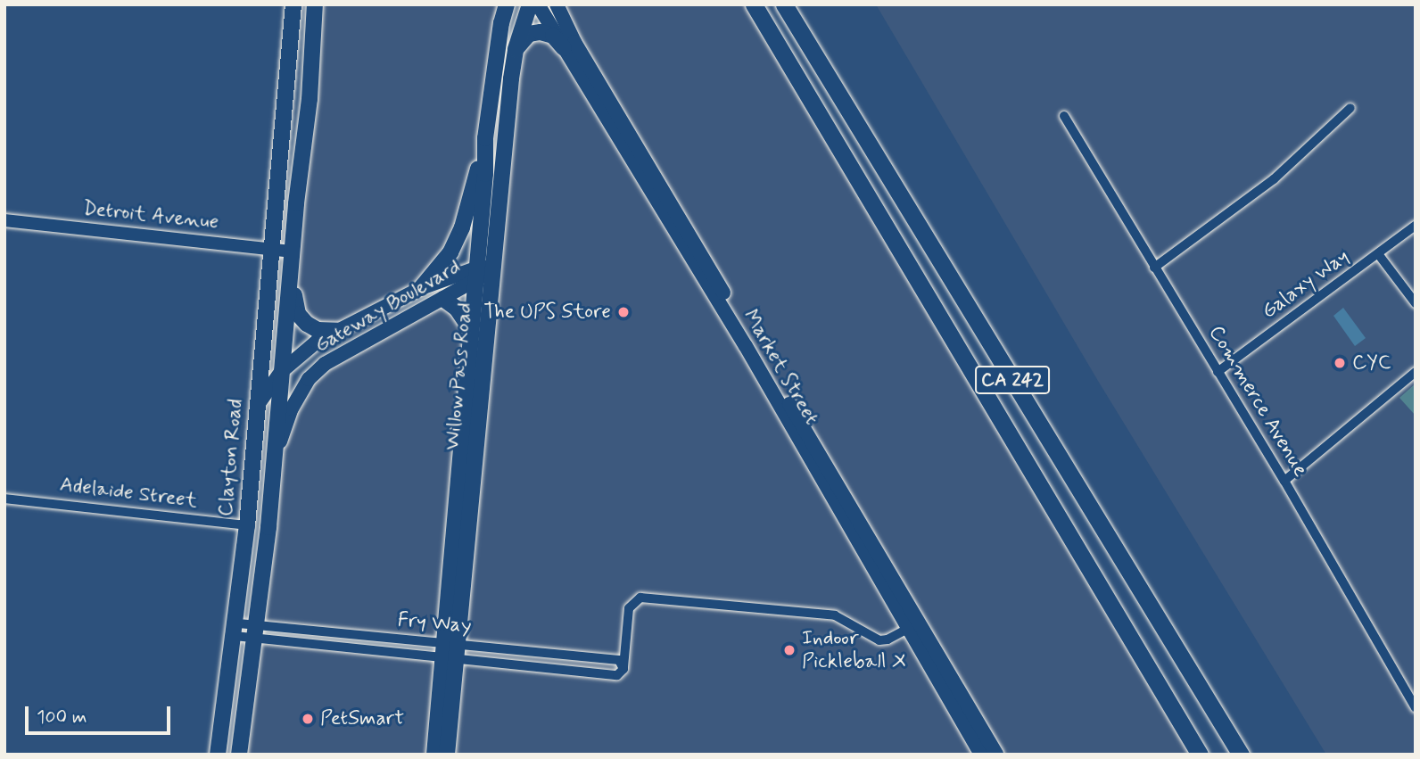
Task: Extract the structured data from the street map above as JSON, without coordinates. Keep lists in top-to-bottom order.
{
  "streets": {
    "highway": ["CA 242"],
    "main road": [
      "Gateway Boulevard",
      "Market Street",
      "Willow Pass Road",
      "Clayton Road"
    ],
    "street": [
      "Detroit Avenue",
      "Galaxy Way",
      "Commerce Avenue",
      "Adelaide Street",
      "Fry Way"
    ]
  },
  "crossings": [
    ["Detroit Avenue", "Clayton Road"],
    ["Galaxy Way", "Commerce Avenue"],
    ["Gateway Boulevard", "Willow Pass Road"],
    ["Gateway Boulevard", "Clayton Road"],
    ["Willow Pass Road", "Fry Way"],
    ["Clayton Road", "Adelaide Street"],
    ["Clayton Road", "Fry Way"]
  ],
  "places": [
    "The UPS Store",
    "CYC",
    "Indoor Pickleball X",
    "PetSmart"
  ],
  "scale_bar": "100 m"
}
